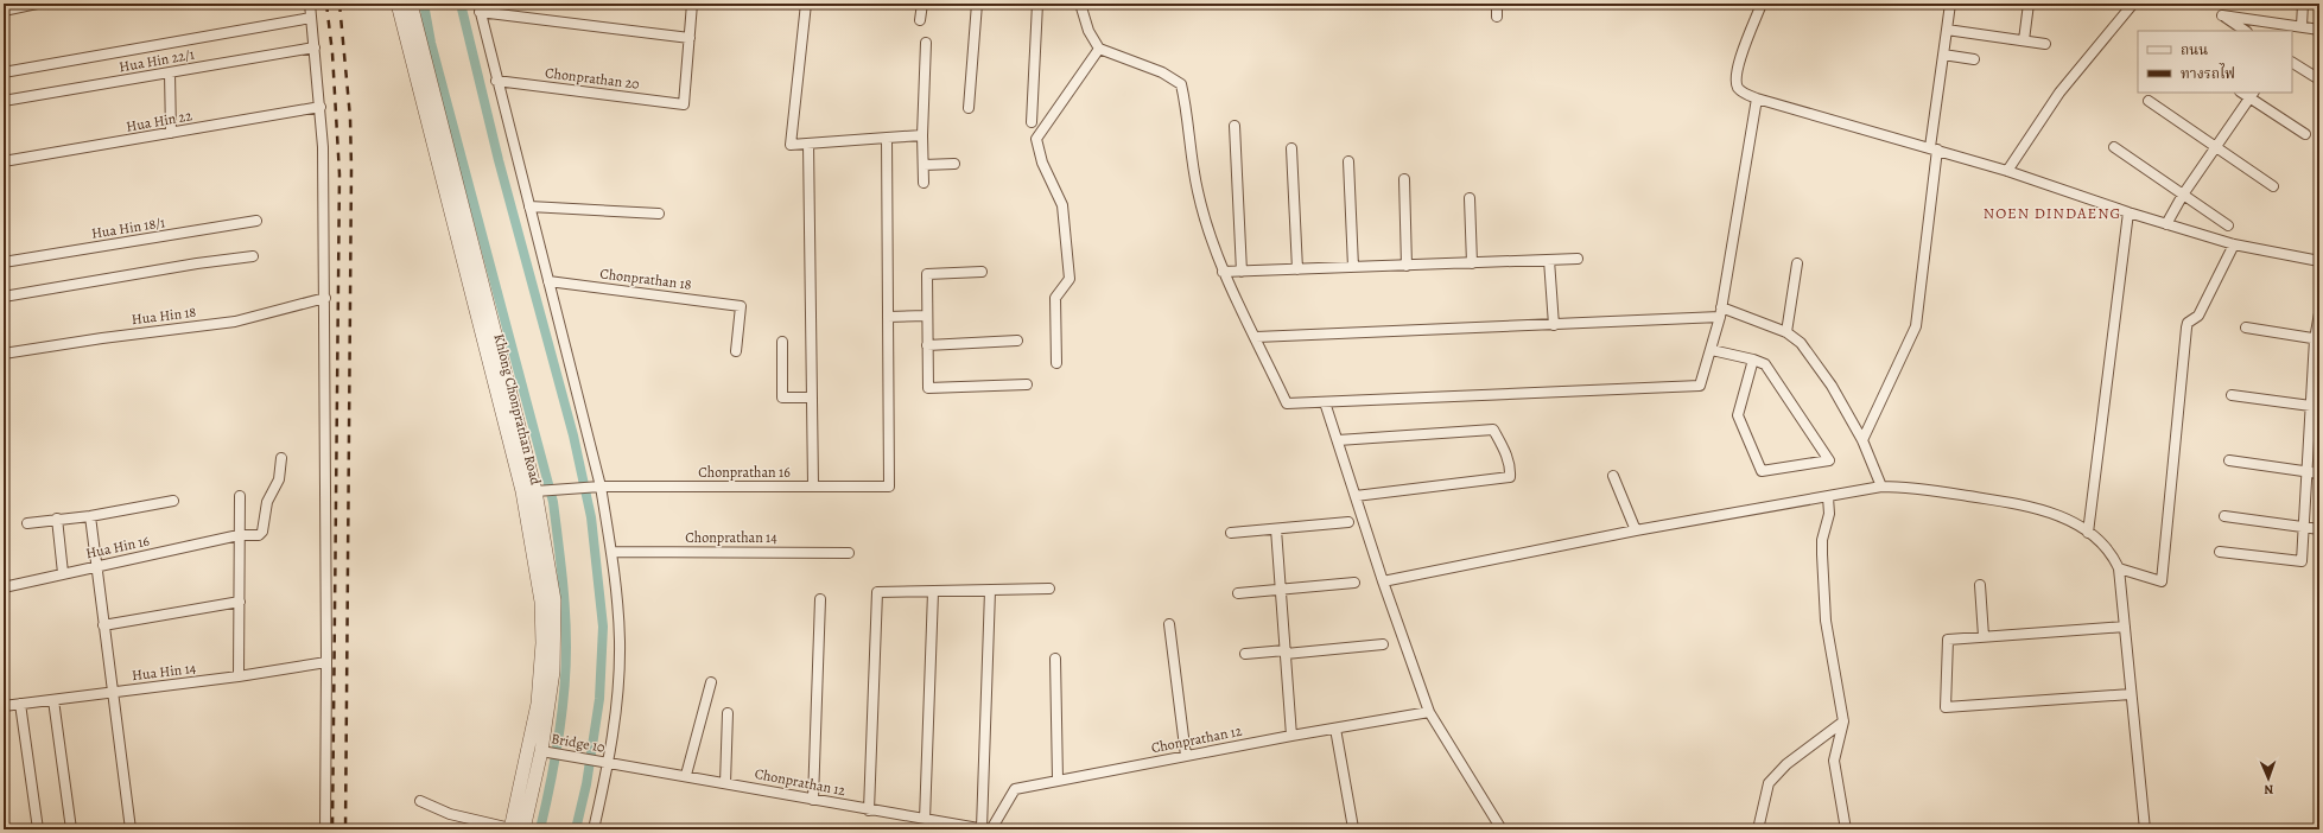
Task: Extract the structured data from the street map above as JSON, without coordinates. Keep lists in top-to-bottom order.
{
  "streets": {
    "street": [
      "Hua Hin 22/1",
      "Chonprathan 20",
      "Hua Hin 22",
      "Hua Hin 18/1",
      "Chonprathan 18",
      "Hua Hin 18",
      "Khlong Chonprathan Road",
      "Chonprathan 16",
      "Chonprathan 14",
      "Hua Hin 16",
      "Hua Hin 14",
      "Chonprathan 12",
      "Bridge 10"
    ]
  },
  "crossings": [
    ["Khlong Chonprathan Road", "Chonprathan 16"],
    ["Khlong Chonprathan Road", "Bridge 10"],
    ["Chonprathan 12", "Bridge 10"]
  ],
  "districts": ["NOEN DINDAENG"],
  "legend": ["ถนน", "ทางรถไฟ"],
  "north": "bottom"
}
